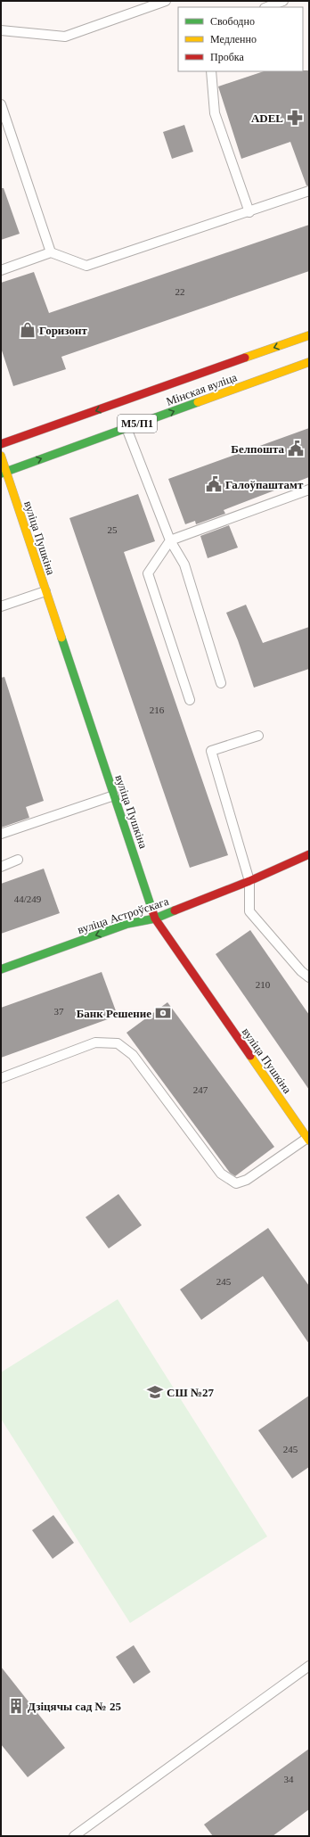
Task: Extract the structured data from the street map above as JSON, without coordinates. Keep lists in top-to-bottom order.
{
  "streets": {
    "main road": [
      "Мінская вуліца",
      "М5/П1",
      "вуліца Пушкіна",
      "вуліца Астроўскага"
    ]
  },
  "crossings": [
    ["Мінская вуліца", "вуліца Пушкіна"],
    ["вуліца Пушкіна", "вуліца Астроўскага"]
  ],
  "one_way": ["вуліца Астроўскага"],
  "places": {
    "pharmacy": ["ADEL"],
    "shop": ["Горизонт"],
    "public building": ["Белпошта", "Галоўпаштамт"],
    "bank": ["Банк Решение"],
    "school or university": ["СШ №27"],
    "building": ["Дзіцячы сад № 25"]
  },
  "house_numbers": [
    "22",
    "25",
    "216",
    "44/249",
    "210",
    "37",
    "247",
    "245",
    "245",
    "34"
  ],
  "legend": ["Свободно", "Медленно", "Пробка"]
}
